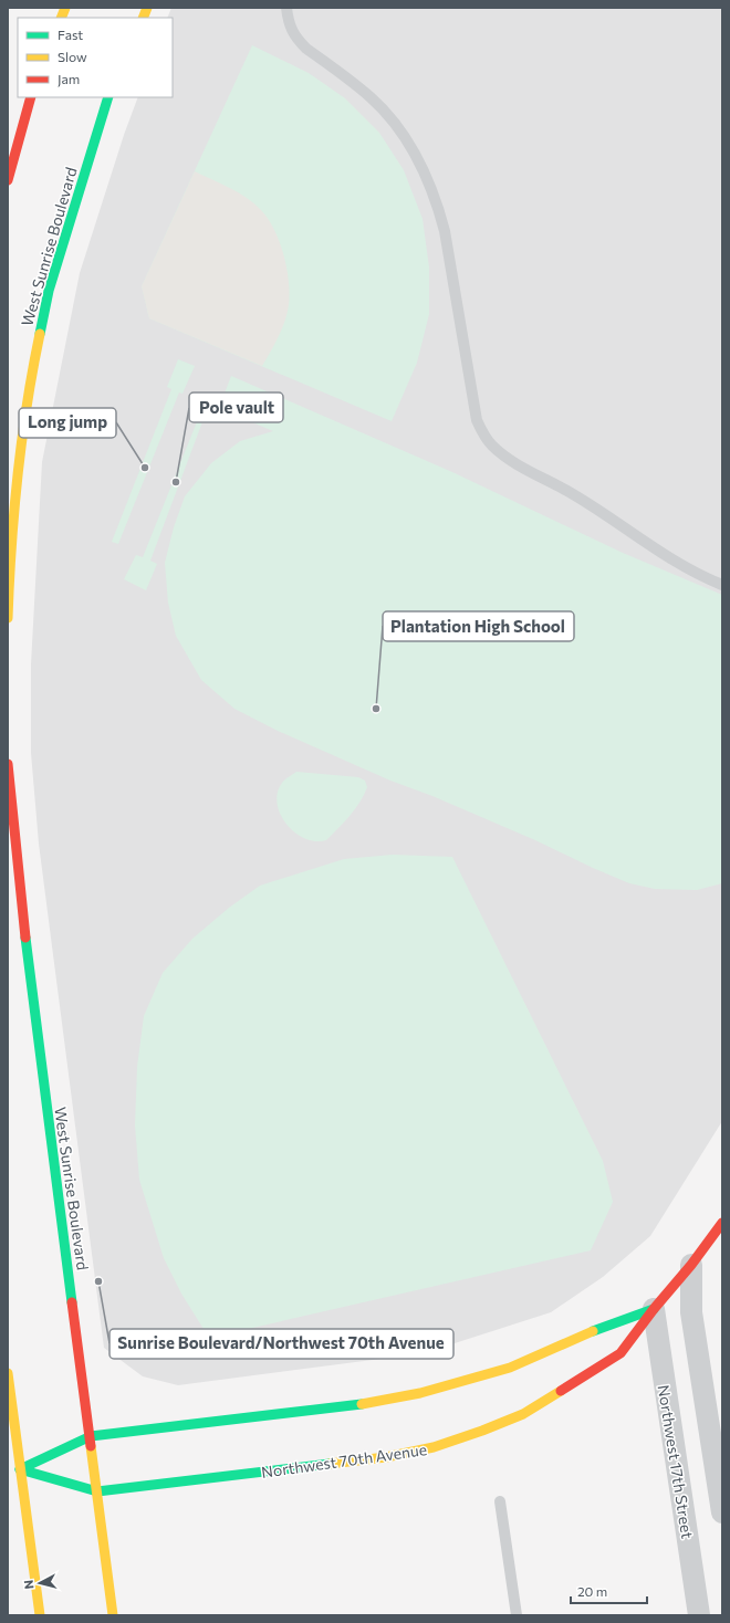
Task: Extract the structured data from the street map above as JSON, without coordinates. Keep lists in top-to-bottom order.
{
  "streets": {
    "main road": ["West Sunrise Boulevard", "Northwest 70th Avenue"],
    "street": ["Northwest 17th Street"]
  },
  "crossings": [
    ["West Sunrise Boulevard", "Northwest 70th Avenue"],
    ["Northwest 70th Avenue", "Northwest 17th Street"]
  ],
  "places": [
    "Long jump",
    "Pole vault",
    "Plantation High School",
    "Sunrise Boulevard/Northwest 70th Avenue"
  ],
  "legend": ["Fast", "Slow", "Jam"],
  "scale_bar": "20 m",
  "north": "left"
}
